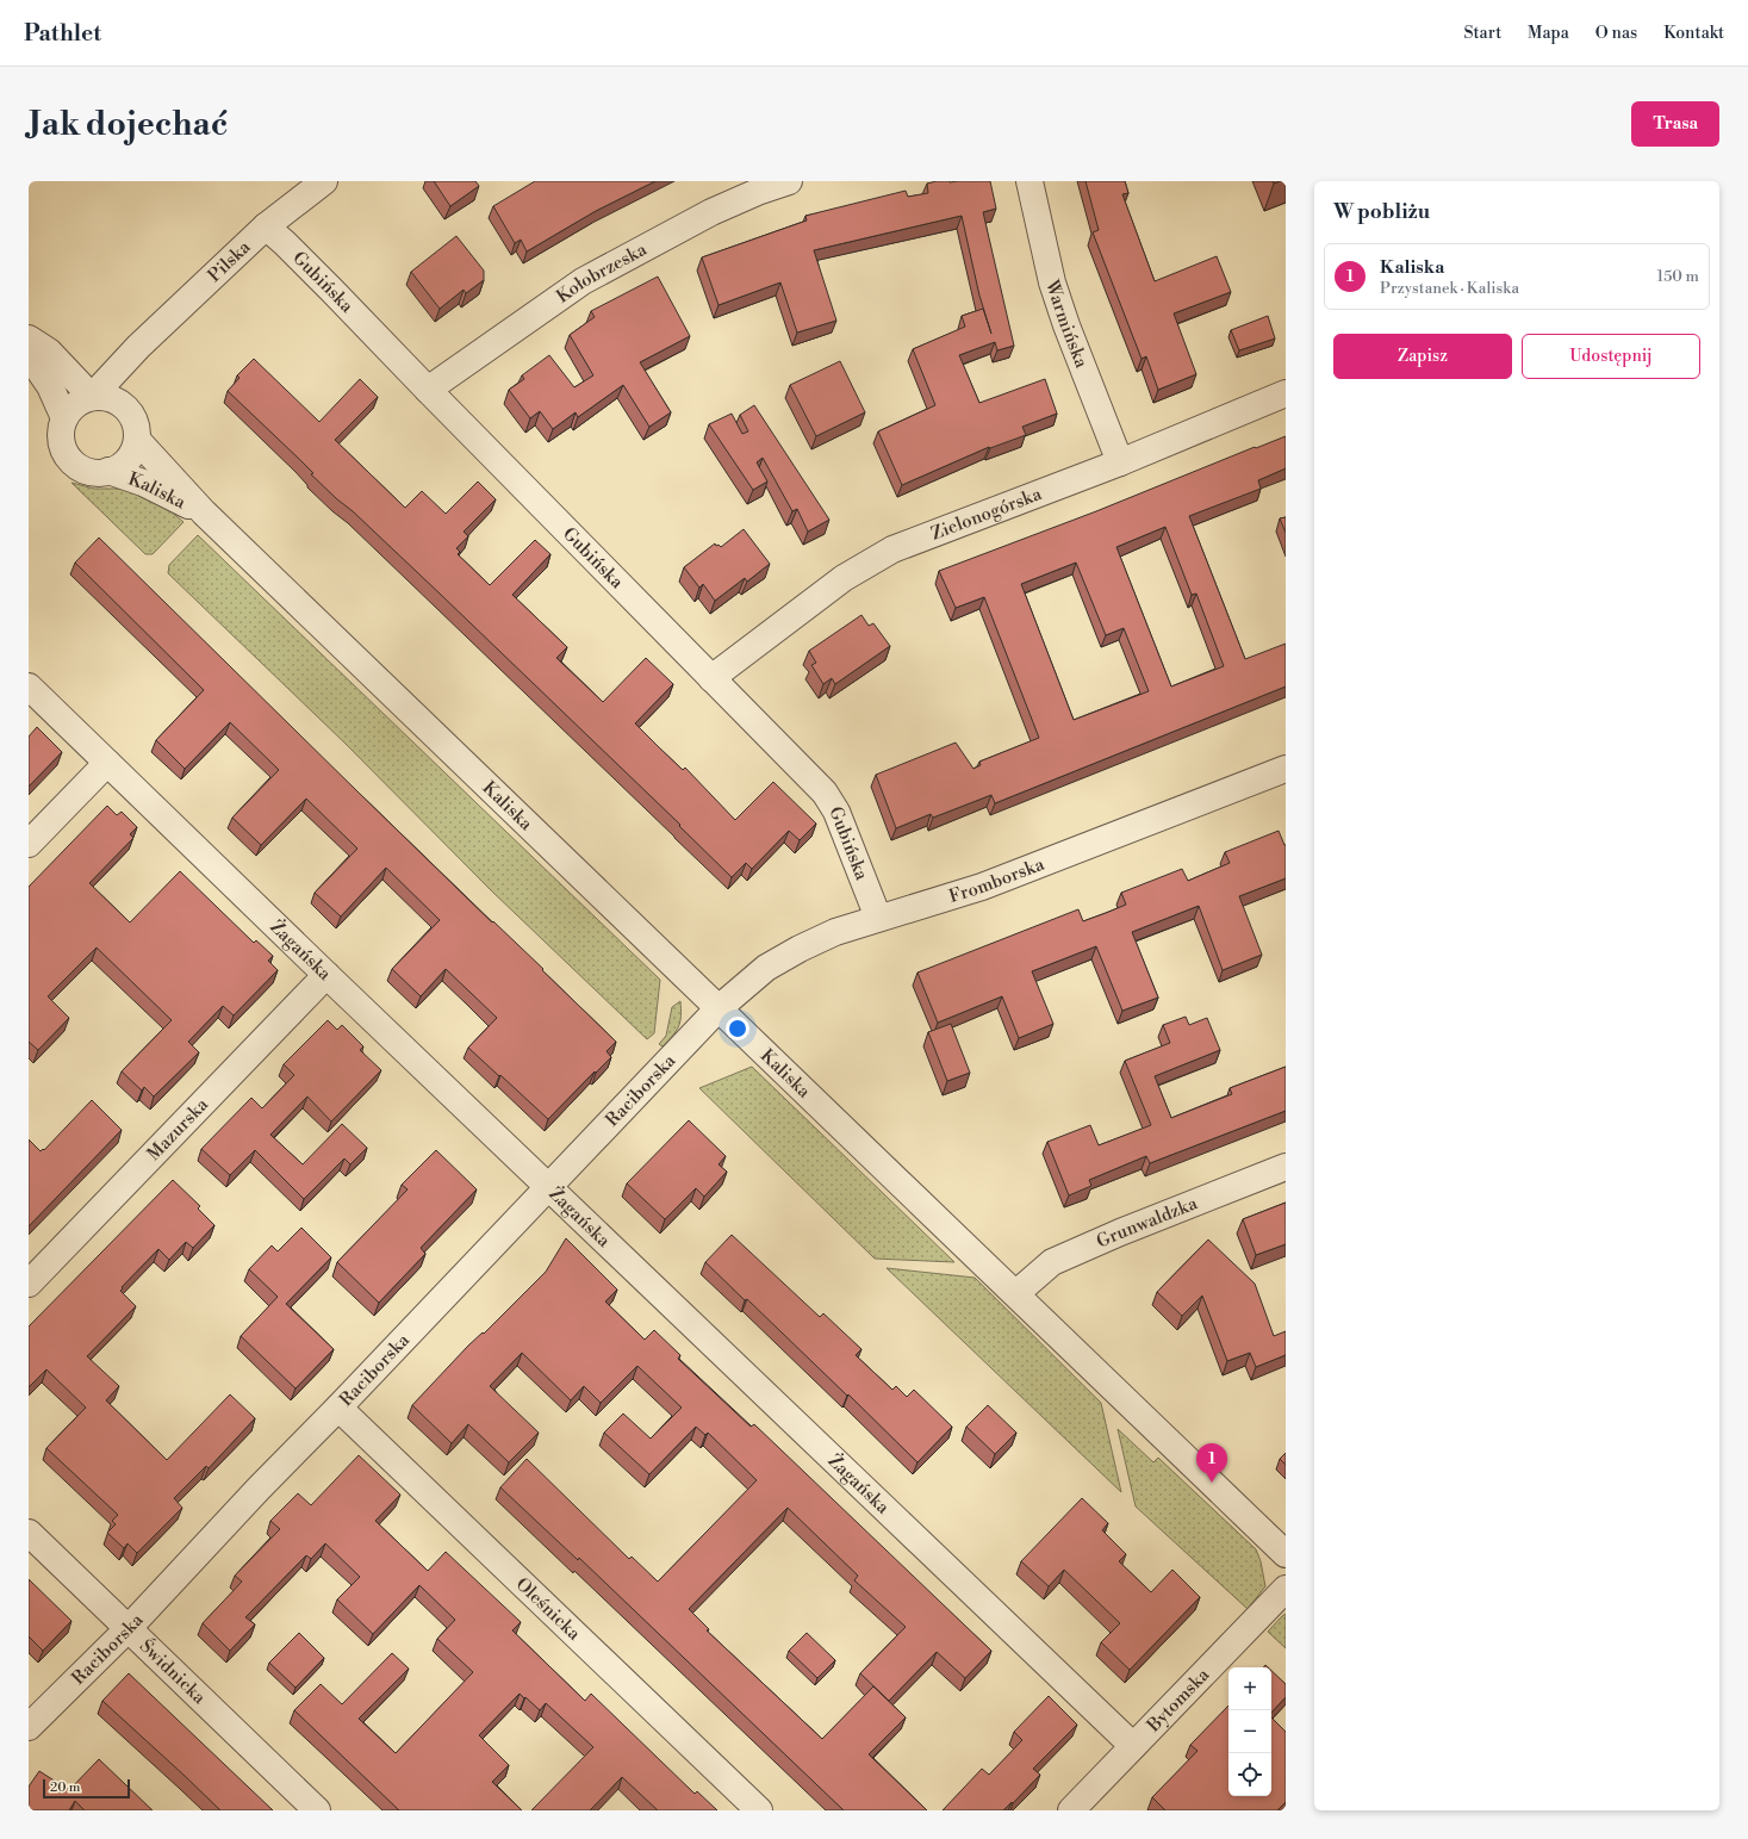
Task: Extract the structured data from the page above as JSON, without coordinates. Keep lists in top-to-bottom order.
{
  "streets": {
    "street": [
      "Pilska",
      "Kołobrzeska",
      "Gubińska",
      "Warmińska",
      "Kaliska",
      "Zielonogórska",
      "Fromborska",
      "Żagańska",
      "Raciborska",
      "Mazurska",
      "Grunwaldzka",
      "Oleśnicka",
      "Świdnicka",
      "Bytomska"
    ]
  },
  "crossings": [
    ["Pilska", "Gubińska"],
    ["Pilska", "Kaliska"],
    ["Kołobrzeska", "Gubińska"],
    ["Gubińska", "Zielonogórska"],
    ["Gubińska", "Fromborska"],
    ["Warmińska", "Zielonogórska"],
    ["Kaliska", "Fromborska"],
    ["Kaliska", "Raciborska"],
    ["Kaliska", "Grunwaldzka"],
    ["Fromborska", "Raciborska"],
    ["Żagańska", "Raciborska"],
    ["Żagańska", "Mazurska"],
    ["Żagańska", "Bytomska"],
    ["Raciborska", "Oleśnicka"],
    ["Raciborska", "Świdnicka"]
  ],
  "scale_bar": "20 m",
  "page": {
    "header": "Pathlet",
    "nav": [
      "Start",
      "Mapa",
      "O nas",
      "Kontakt"
    ],
    "buttons": [
      "Trasa",
      ["Zapisz", "Udostępnij"]
    ],
    "title": "Jak dojechać",
    "heading": "W pobliżu",
    "list": [
      {
        "mark": "1",
        "name": "Kaliska",
        "note": "Przystanek · Kaliska",
        "value": "150 m"
      }
    ],
    "pins": "1",
    "map_buttons": ["+", "−"],
    "scale": "20 m"
  }
}
